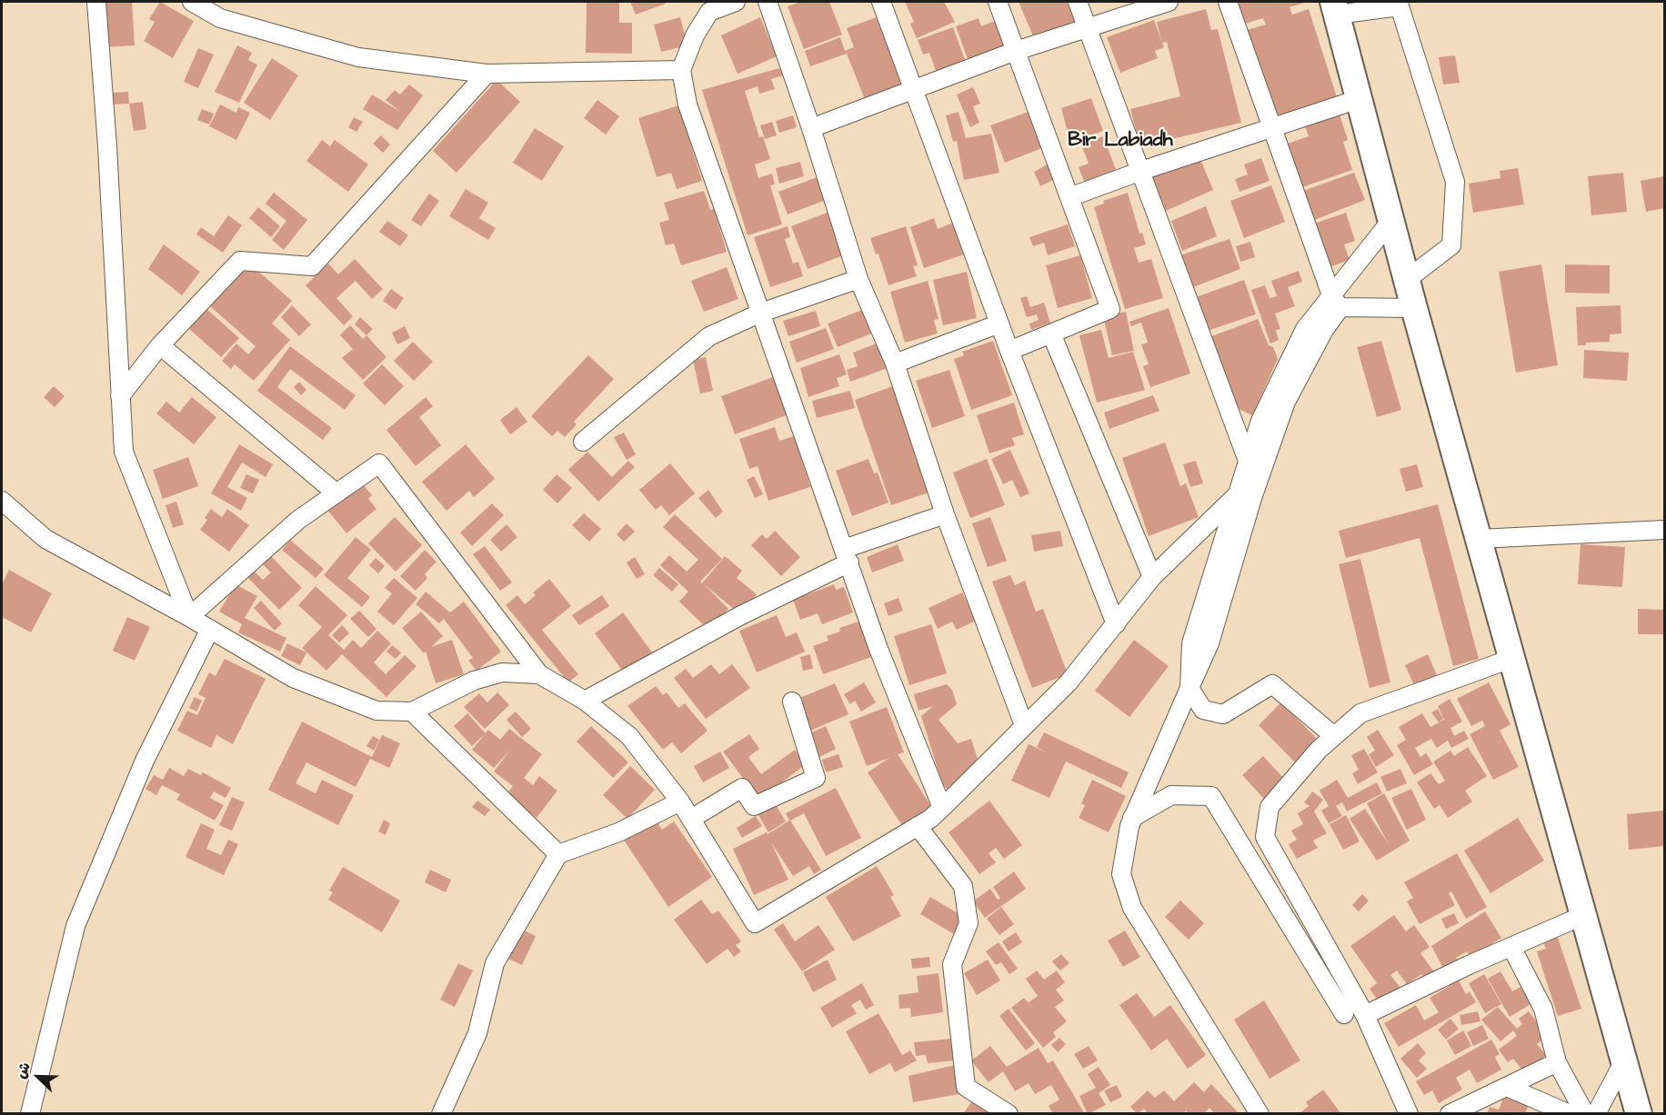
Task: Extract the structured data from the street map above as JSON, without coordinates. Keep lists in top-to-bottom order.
{
  "districts": ["Bir Labiadh"],
  "north": "top left"
}
